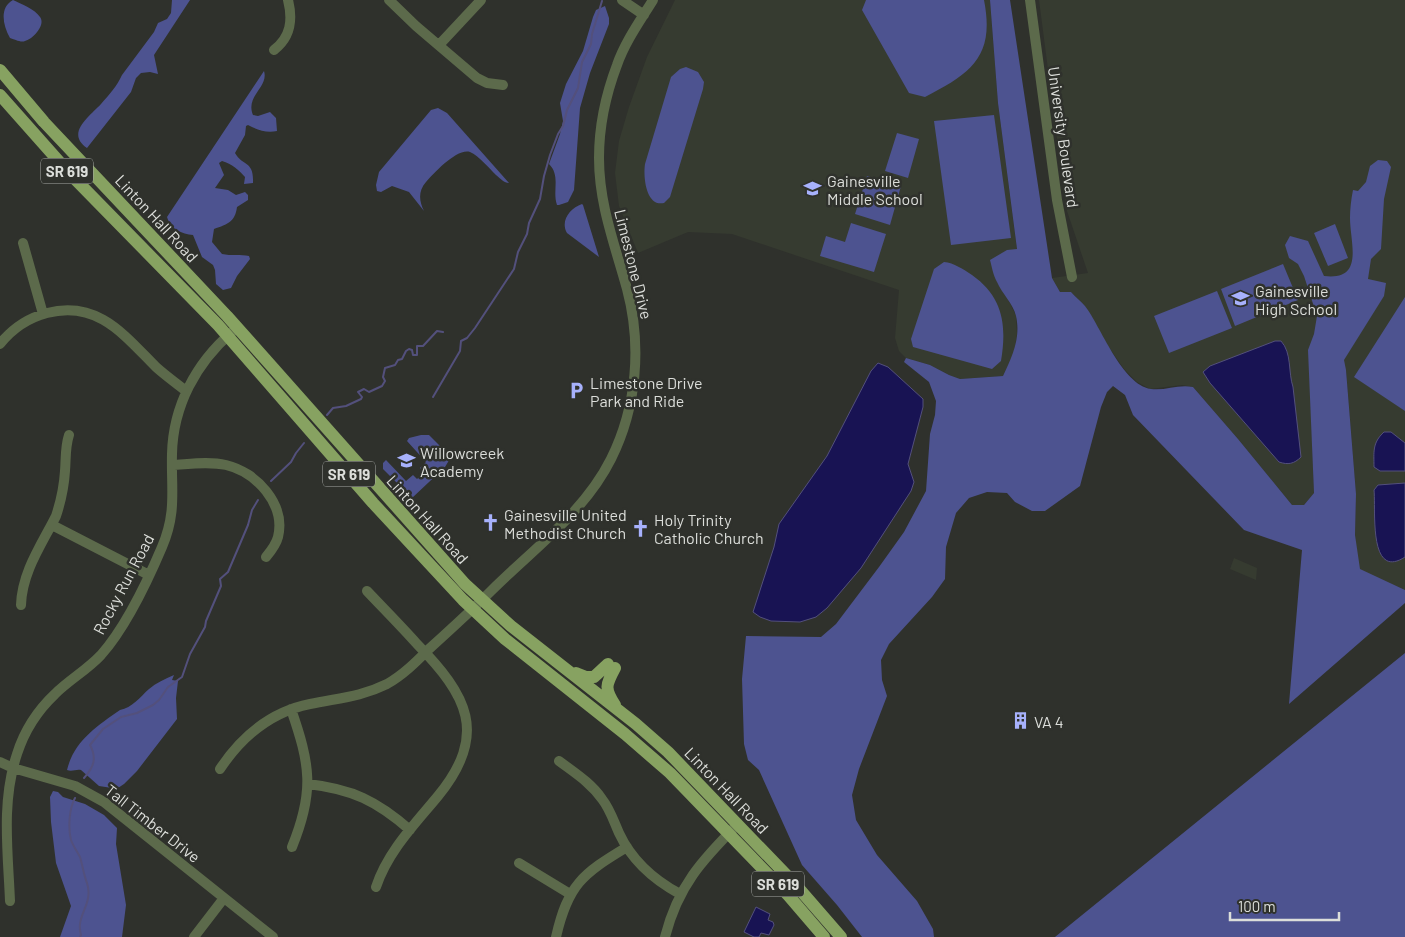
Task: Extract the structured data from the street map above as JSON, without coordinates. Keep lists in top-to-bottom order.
{
  "streets": {
    "main road": ["SR 619", "Linton Hall Road"],
    "street": [
      "University Boulevard",
      "Limestone Drive",
      "Rocky Run Road",
      "Tall Timber Drive"
    ]
  },
  "crossings": [
    ["Linton Hall Road", "Limestone Drive"],
    ["Linton Hall Road", "Rocky Run Road"],
    ["Rocky Run Road", "Tall Timber Drive"]
  ],
  "places": {
    "school or university": ["Gainesville Middle School", "Gainesville High School", "Willowcreek Academy"],
    "parking": ["Limestone Drive Park and Ride"],
    "church": ["Gainesville United Methodist Church", "Holy Trinity Catholic Church"],
    "building": ["VA 4"]
  },
  "scale_bar": "100 m"
}
